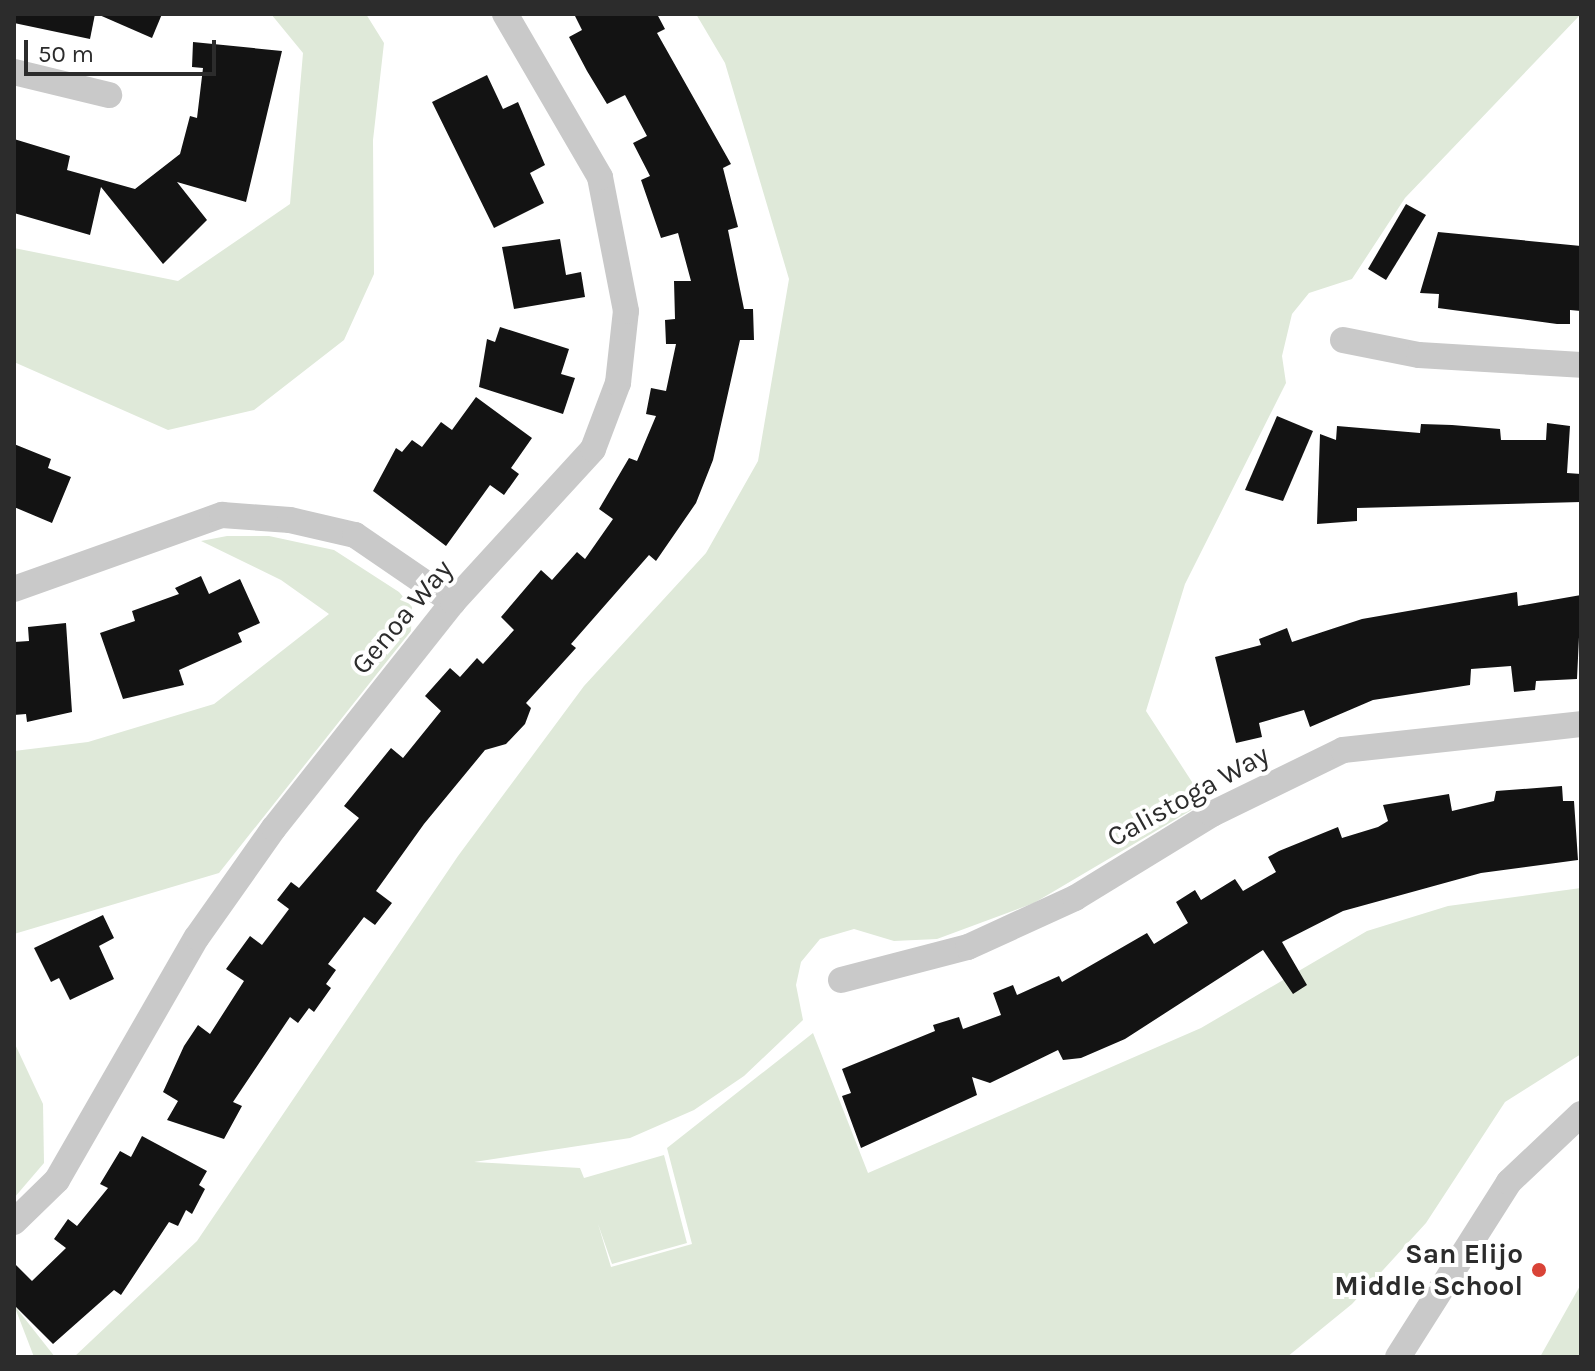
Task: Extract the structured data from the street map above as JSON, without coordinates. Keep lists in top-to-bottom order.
{
  "streets": {
    "street": ["Genoa Way", "Calistoga Way"]
  },
  "places": ["San Elijo Middle School"],
  "scale_bar": "50 m"
}
